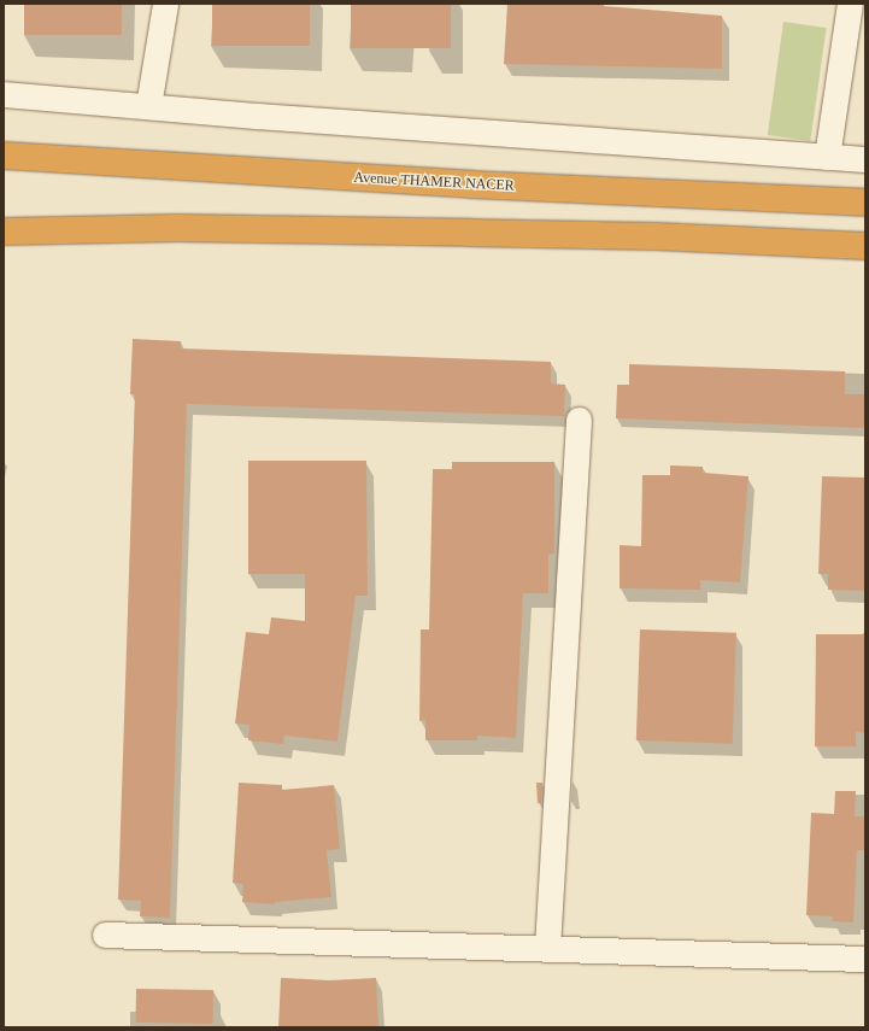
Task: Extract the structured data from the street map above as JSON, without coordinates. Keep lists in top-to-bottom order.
{
  "streets": {
    "highway": ["Avenue THAMER NACER"]
  }
}
